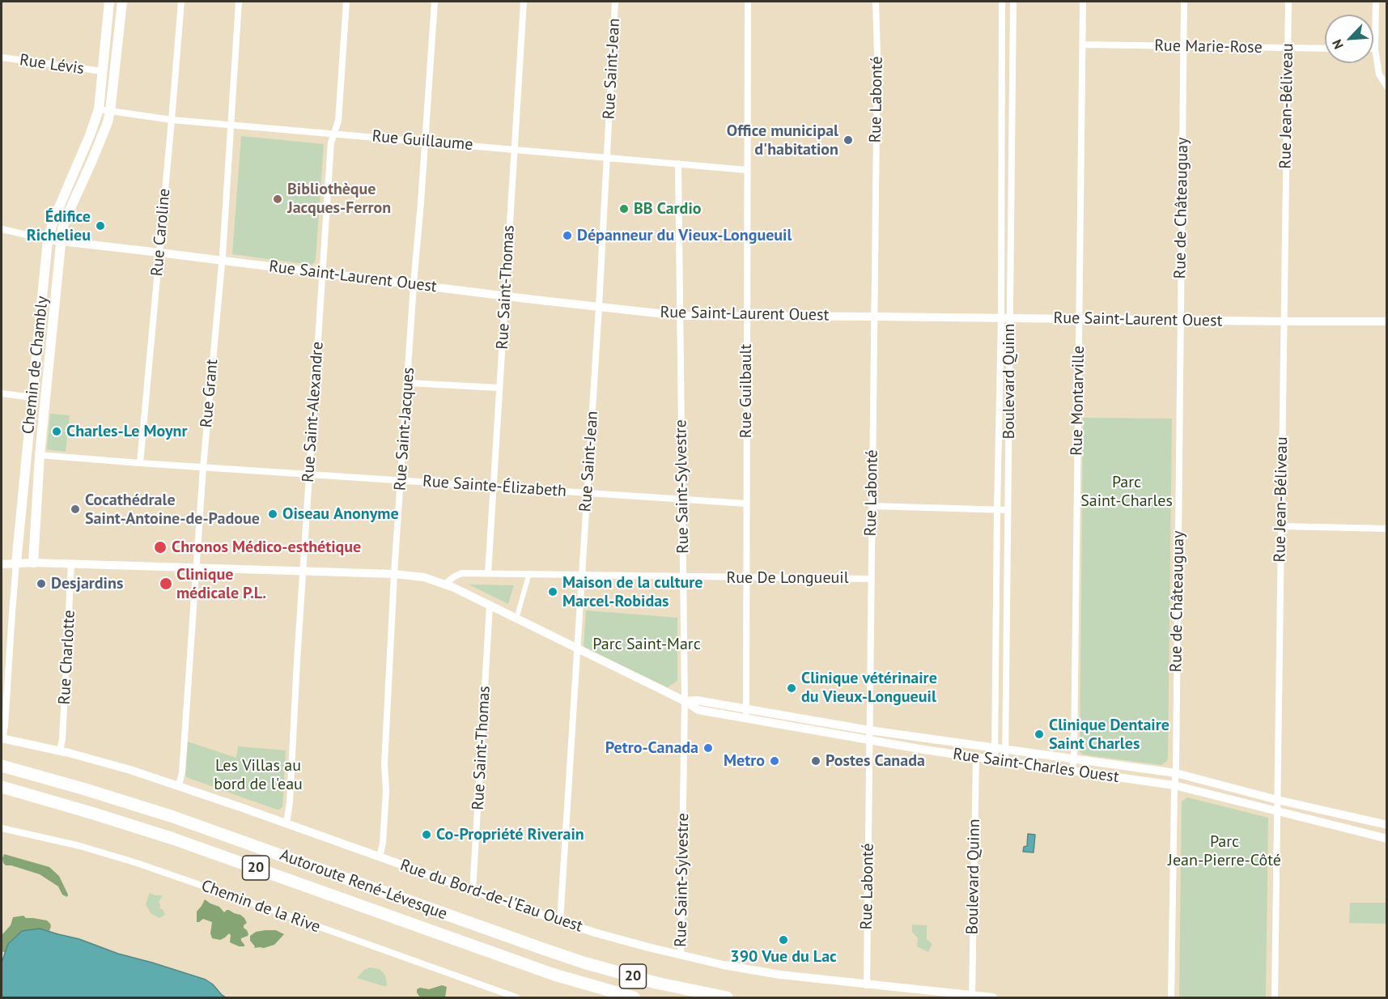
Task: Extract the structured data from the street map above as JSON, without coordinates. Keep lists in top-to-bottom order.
{
  "streets": {
    "highway": ["20", "Autoroute René-Lévesque"],
    "main road": ["Chemin de Chambly"],
    "street": [
      "Rue Marie-Rose",
      "Rue Lévis",
      "Rue Saint-Jean",
      "Rue Labonté",
      "Rue Jean-Béliveau",
      "Rue Guillaume",
      "Rue de Châteauguay",
      "Rue Caroline",
      "Rue Saint-Laurent Ouest",
      "Rue Saint-Thomas",
      "Boulevard Quinn",
      "Rue Guilbault",
      "Rue Grant",
      "Rue Montarville",
      "Rue Saint-Alexandre",
      "Rue Saint-Jacques",
      "Rue Sainte-Élizabeth",
      "Rue Saint-Sylvestre",
      "Rue De Longueuil",
      "Rue Charlotte",
      "Rue Saint-Charles Ouest",
      "Rue du Bord-de-l'Eau Ouest",
      "Chemin de la Rive"
    ]
  },
  "crossings": [
    ["Rue Marie-Rose", "Rue Jean-Béliveau"],
    ["Rue Marie-Rose", "Rue de Châteauguay"],
    ["Rue Marie-Rose", "Rue Montarville"],
    ["Rue Lévis", "Chemin de Chambly"],
    ["Rue Saint-Jean", "Rue Guillaume"],
    ["Rue Saint-Jean", "Rue Saint-Laurent Ouest"],
    ["Rue Saint-Jean", "Rue Sainte-Élizabeth"],
    ["Rue Saint-Jean", "Rue De Longueuil"],
    ["Rue Saint-Jean", "Rue Saint-Charles Ouest"],
    ["Rue Saint-Jean", "Rue du Bord-de-l'Eau Ouest"],
    ["Rue Labonté", "Rue Saint-Laurent Ouest"],
    ["Rue Labonté", "Rue De Longueuil"],
    ["Rue Labonté", "Rue Saint-Charles Ouest"],
    ["Rue Labonté", "Rue du Bord-de-l'Eau Ouest"],
    ["Rue Jean-Béliveau", "Rue Saint-Laurent Ouest"],
    ["Rue Jean-Béliveau", "Rue Saint-Charles Ouest"],
    ["Rue Guillaume", "Rue Caroline"],
    ["Rue Guillaume", "Rue Saint-Thomas"],
    ["Rue Guillaume", "Chemin de Chambly"],
    ["Rue Guillaume", "Rue Guilbault"],
    ["Rue Guillaume", "Rue Grant"],
    ["Rue Guillaume", "Rue Saint-Alexandre"],
    ["Rue Guillaume", "Rue Saint-Jacques"],
    ["Rue Guillaume", "Rue Saint-Sylvestre"],
    ["Rue de Châteauguay", "Rue Saint-Laurent Ouest"],
    ["Rue de Châteauguay", "Rue Saint-Charles Ouest"],
    ["Rue Caroline", "Rue Saint-Laurent Ouest"],
    ["Rue Caroline", "Rue Sainte-Élizabeth"],
    ["Rue Saint-Laurent Ouest", "Rue Saint-Thomas"],
    ["Rue Saint-Laurent Ouest", "Chemin de Chambly"],
    ["Rue Saint-Laurent Ouest", "Boulevard Quinn"],
    ["Rue Saint-Laurent Ouest", "Rue Guilbault"],
    ["Rue Saint-Laurent Ouest", "Rue Grant"],
    ["Rue Saint-Laurent Ouest", "Rue Montarville"],
    ["Rue Saint-Laurent Ouest", "Rue Saint-Alexandre"],
    ["Rue Saint-Laurent Ouest", "Rue Saint-Jacques"],
    ["Rue Saint-Laurent Ouest", "Rue Saint-Sylvestre"],
    ["Rue Saint-Thomas", "Rue Sainte-Élizabeth"],
    ["Rue Saint-Thomas", "Rue De Longueuil"],
    ["Rue Saint-Thomas", "Rue Saint-Charles Ouest"],
    ["Rue Saint-Thomas", "Rue du Bord-de-l'Eau Ouest"],
    ["Chemin de Chambly", "Rue Sainte-Élizabeth"],
    ["Chemin de Chambly", "Rue Saint-Charles Ouest"],
    ["Chemin de Chambly", "Rue du Bord-de-l'Eau Ouest"],
    ["Boulevard Quinn", "Rue Saint-Charles Ouest"],
    ["Boulevard Quinn", "Rue du Bord-de-l'Eau Ouest"],
    ["Rue Guilbault", "Rue Sainte-Élizabeth"],
    ["Rue Guilbault", "Rue De Longueuil"],
    ["Rue Guilbault", "Rue Saint-Charles Ouest"],
    ["Rue Grant", "Rue Sainte-Élizabeth"],
    ["Rue Grant", "Rue Saint-Charles Ouest"],
    ["Rue Grant", "Rue du Bord-de-l'Eau Ouest"],
    ["Rue Montarville", "Rue Saint-Charles Ouest"],
    ["Rue Saint-Alexandre", "Rue Sainte-Élizabeth"],
    ["Rue Saint-Alexandre", "Rue Saint-Charles Ouest"],
    ["Rue Saint-Alexandre", "Rue du Bord-de-l'Eau Ouest"],
    ["Rue Saint-Jacques", "Rue Sainte-Élizabeth"],
    ["Rue Saint-Jacques", "Rue Saint-Charles Ouest"],
    ["Rue Saint-Jacques", "Rue du Bord-de-l'Eau Ouest"],
    ["Rue Sainte-Élizabeth", "Rue Saint-Sylvestre"],
    ["Rue Saint-Sylvestre", "Rue De Longueuil"],
    ["Rue Saint-Sylvestre", "Rue Saint-Charles Ouest"],
    ["Rue Saint-Sylvestre", "Rue du Bord-de-l'Eau Ouest"],
    ["Rue De Longueuil", "Rue Saint-Charles Ouest"],
    ["Rue Charlotte", "Rue Saint-Charles Ouest"],
    ["Rue Charlotte", "Rue du Bord-de-l'Eau Ouest"]
  ],
  "parks": [
    "Parc Saint-Charles",
    "Parc Saint-Marc",
    "Les Villas au bord de l'eau",
    "Parc Jean-Pierre-Côté"
  ],
  "places": [
    "Office municipal d'habitation",
    "Bibliothèque Jacques-Ferron",
    "BB Cardio",
    "Édifice Richelieu",
    "Dépanneur du Vieux-Longueuil",
    "Charles-Le Moynr",
    "Cocathédrale Saint-Antoine-de-Padoue",
    "Oiseau Anonyme",
    "Chronos Médico-esthétique",
    "Desjardins",
    "Clinique médicale P.L.",
    "Maison de la culture Marcel-Robidas",
    "Clinique vétérinaire du Vieux-Longueuil",
    "Clinique Dentaire Saint Charles",
    "Petro-Canada",
    "Metro",
    "Postes Canada",
    "Co-Propriété Riverain",
    "390 Vue du Lac"
  ],
  "north": "bottom left"
}
